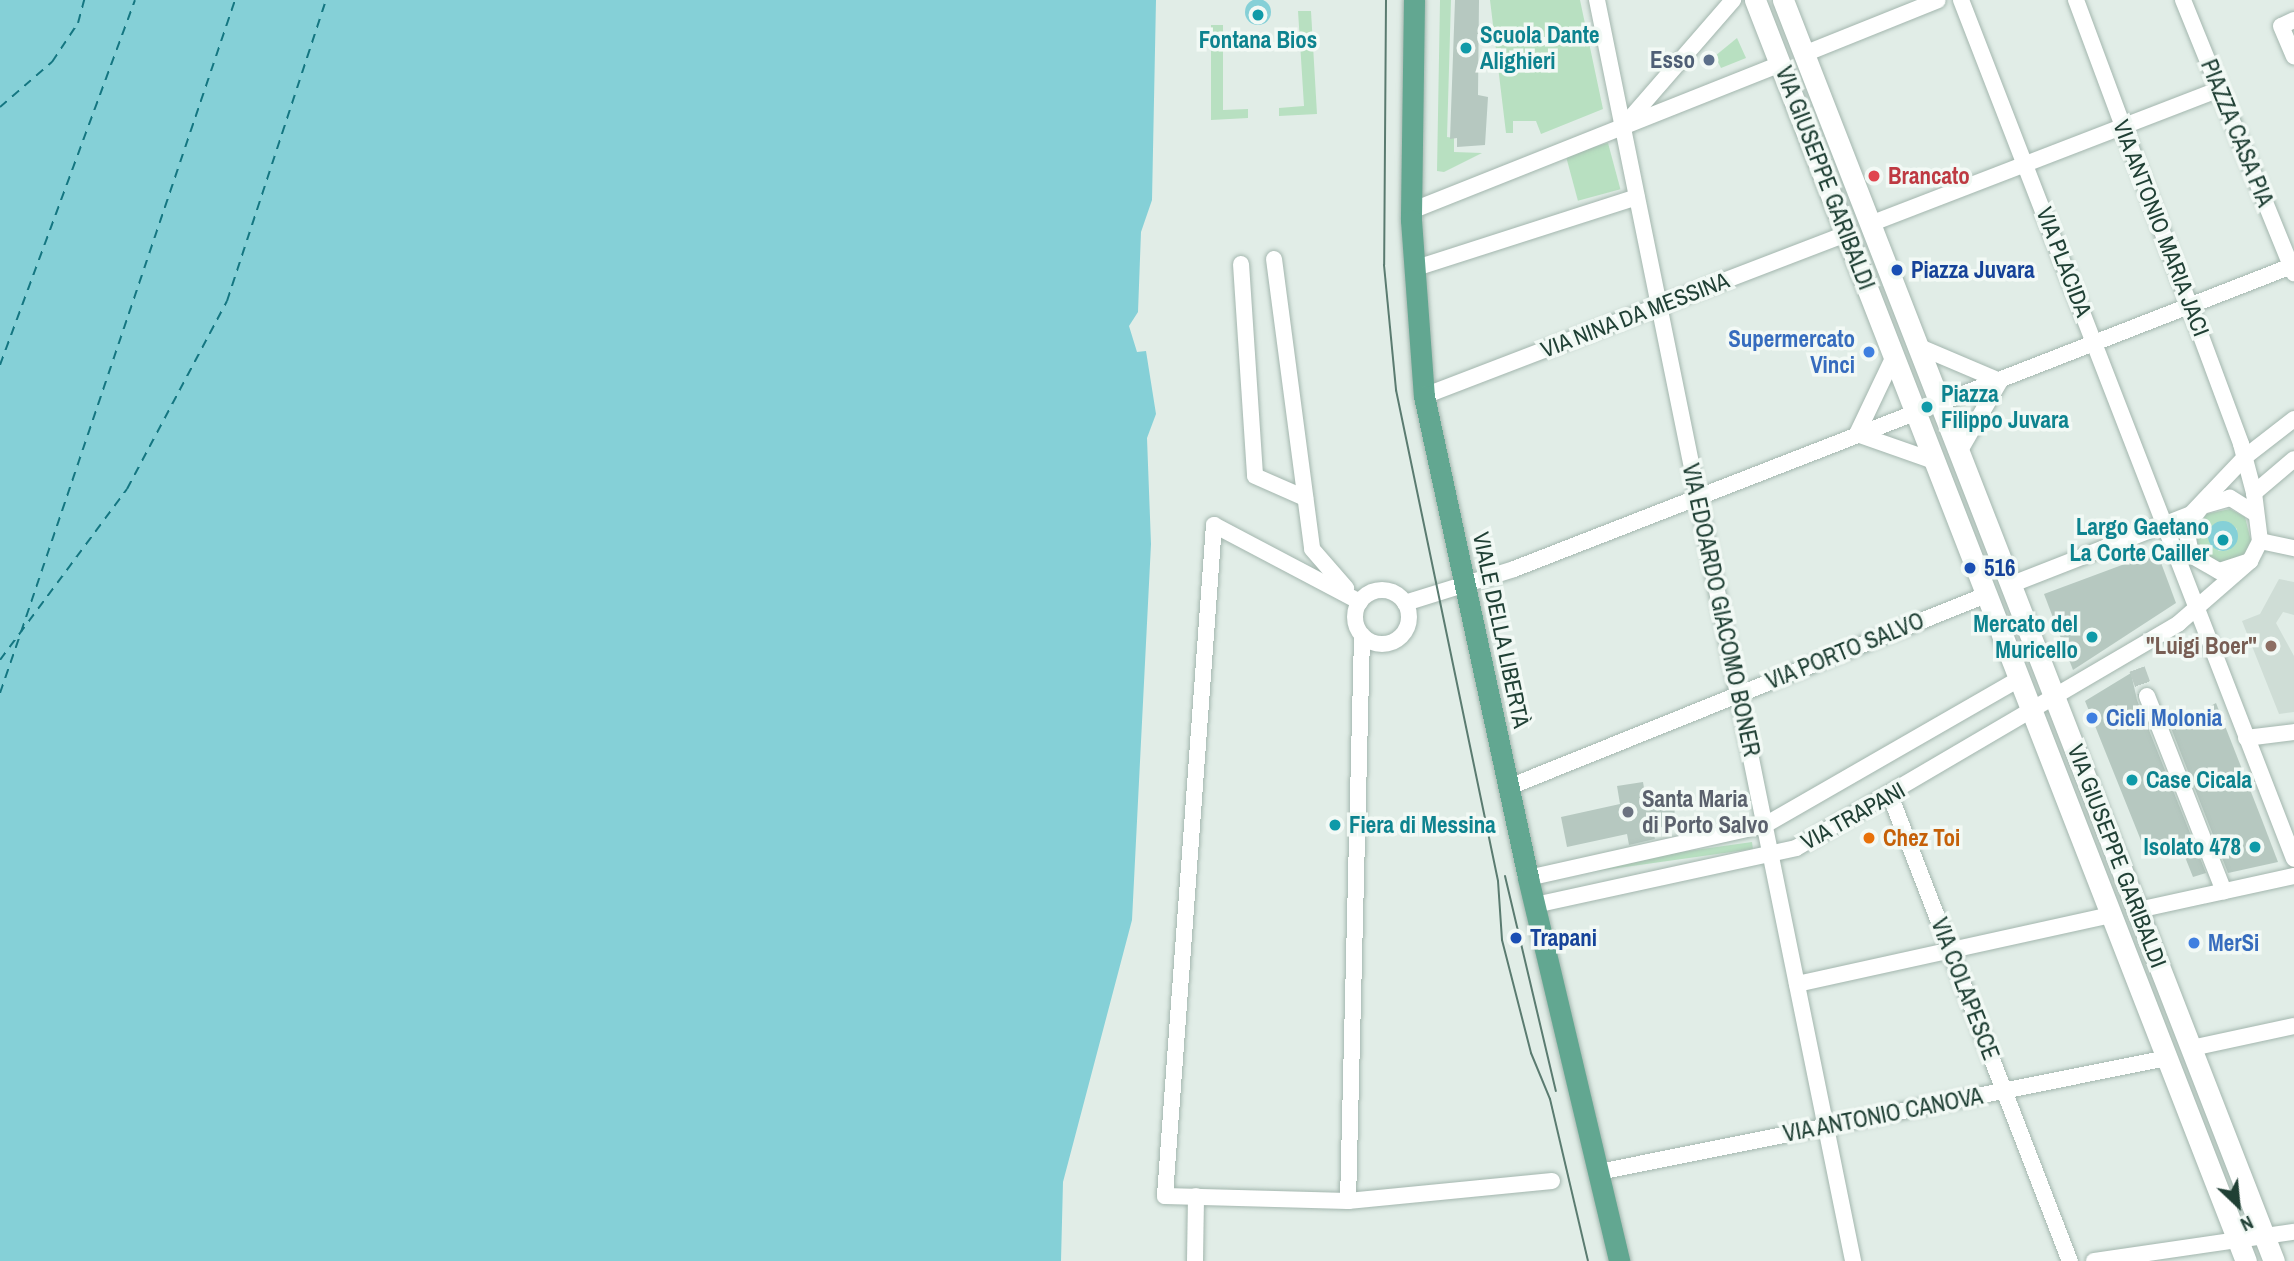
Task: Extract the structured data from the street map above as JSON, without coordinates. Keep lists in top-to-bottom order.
{
  "streets": {
    "main road": ["VIA GIUSEPPE GARIBALDI", "VIALE DELLA LIBERTÀ"],
    "street": [
      "PIAZZA CASA PIA",
      "VIA ANTONIO MARIA JACI",
      "VIA PLACIDA",
      "VIA NINA DA MESSINA",
      "VIA EDOARDO GIACOMO BONER",
      "VIA PORTO SALVO",
      "VIA TRAPANI",
      "VIA COLAPESCE",
      "VIA ANTONIO CANOVA"
    ]
  },
  "crossings": [
    ["VIA GIUSEPPE GARIBALDI", "VIA NINA DA MESSINA"],
    ["VIA GIUSEPPE GARIBALDI", "VIA PORTO SALVO"],
    ["VIA GIUSEPPE GARIBALDI", "VIA TRAPANI"],
    ["VIA GIUSEPPE GARIBALDI", "VIA ANTONIO CANOVA"],
    ["VIA ANTONIO MARIA JACI", "VIA TRAPANI"],
    ["VIA PLACIDA", "VIA TRAPANI"],
    ["VIA NINA DA MESSINA", "VIA EDOARDO GIACOMO BONER"],
    ["VIA NINA DA MESSINA", "VIALE DELLA LIBERTÀ"],
    ["VIA EDOARDO GIACOMO BONER", "VIA PORTO SALVO"],
    ["VIA EDOARDO GIACOMO BONER", "VIA TRAPANI"],
    ["VIA EDOARDO GIACOMO BONER", "VIA ANTONIO CANOVA"],
    ["VIALE DELLA LIBERTÀ", "VIA PORTO SALVO"],
    ["VIALE DELLA LIBERTÀ", "VIA TRAPANI"],
    ["VIALE DELLA LIBERTÀ", "VIA ANTONIO CANOVA"],
    ["VIA TRAPANI", "VIA COLAPESCE"],
    ["VIA COLAPESCE", "VIA ANTONIO CANOVA"]
  ],
  "places": [
    "Fontana Bios",
    "Scuola Dante Alighieri",
    "Esso",
    "Brancato",
    "Piazza Juvara",
    "Supermercato Vinci",
    "Piazza Filippo Juvara",
    "Largo Gaetano La Corte Cailler",
    "516",
    "Mercato del Muricello",
    "\"Luigi Boer\"",
    "Cicli Molonia",
    "Case Cicala",
    "Santa Maria di Porto Salvo",
    "Fiera di Messina",
    "Chez Toi",
    "Isolato 478",
    "Trapani",
    "MerSi"
  ],
  "north": "bottom right"
}
